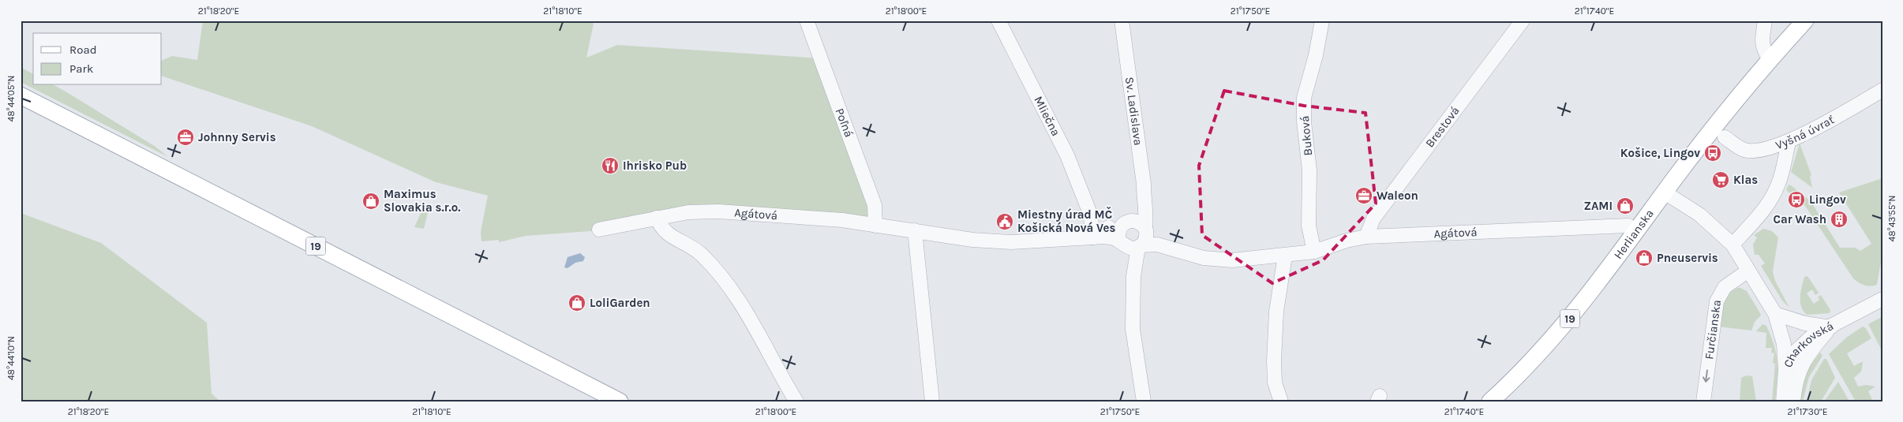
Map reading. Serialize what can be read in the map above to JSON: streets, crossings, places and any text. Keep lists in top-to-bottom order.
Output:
{
  "streets": {
    "main road": ["Herlianska", "19"],
    "street": [
      "Sv. Ladislava",
      "Mliečna",
      "Poľná",
      "Brestová",
      "Vyšná úvrať",
      "Buková",
      "Agátová",
      "Furčianska",
      "Charkovská"
    ]
  },
  "crossings": [
    ["Sv. Ladislava", "Agátová"],
    ["Mliečna", "Agátová"],
    ["Poľná", "Agátová"],
    ["Brestová", "Agátová"],
    ["Buková", "Agátová"]
  ],
  "one_way": ["Furčianska"],
  "places": {
    "office": ["Johnny Servis", "Waleon"],
    "bus stop": ["Košice, Lingov", "Lingov"],
    "restaurant": ["Ihrisko Pub"],
    "supermarket": ["Klas"],
    "shop": [
      "Maximus Slovakia s.r.o.",
      "ZAMI",
      "Pneuservis",
      "LoliGarden"
    ],
    "building": ["Car Wash"],
    "public building": ["Miestny úrad MČ Košická Nová Ves"]
  },
  "legend": ["Road", "Park"],
  "coordinates": [
    "21°18'20\"E",
    "21°18'10\"E",
    "21°18'00\"E",
    "21°17'50\"E",
    "21°17'40\"E",
    "48°44'05\"N",
    "48°43'55\"N",
    "48°44'10\"N",
    "21°17'30\"E"
  ]
}
